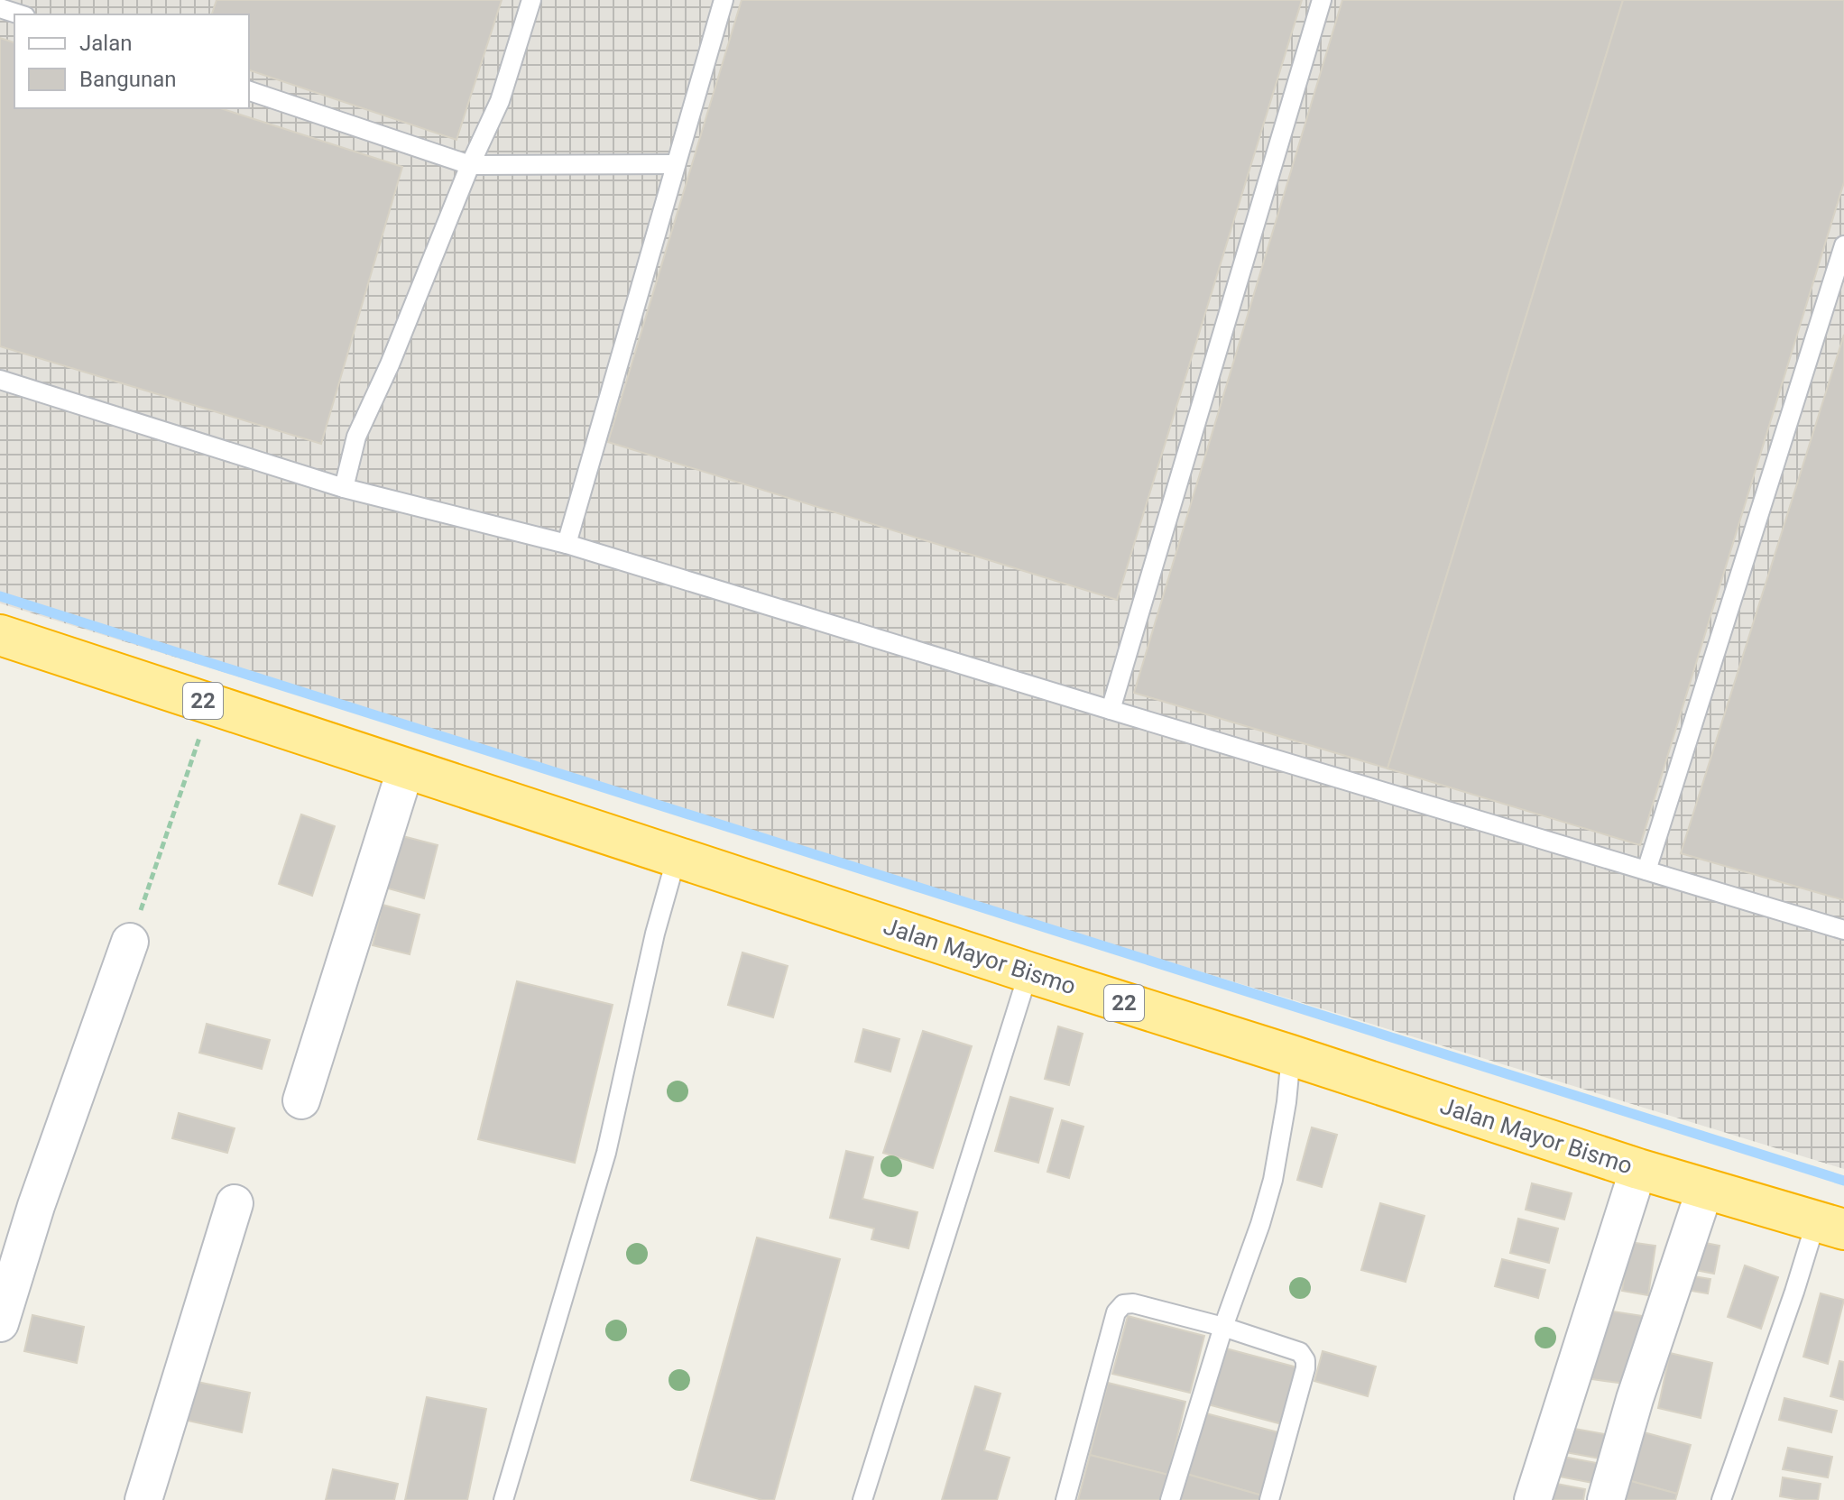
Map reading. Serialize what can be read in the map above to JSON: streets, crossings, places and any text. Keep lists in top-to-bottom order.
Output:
{
  "streets": {
    "highway": ["22", "Jalan Mayor Bismo"]
  },
  "crossings": [
    ["22", "Jalan Mayor Bismo"]
  ],
  "legend": ["Jalan", "Bangunan"]
}
